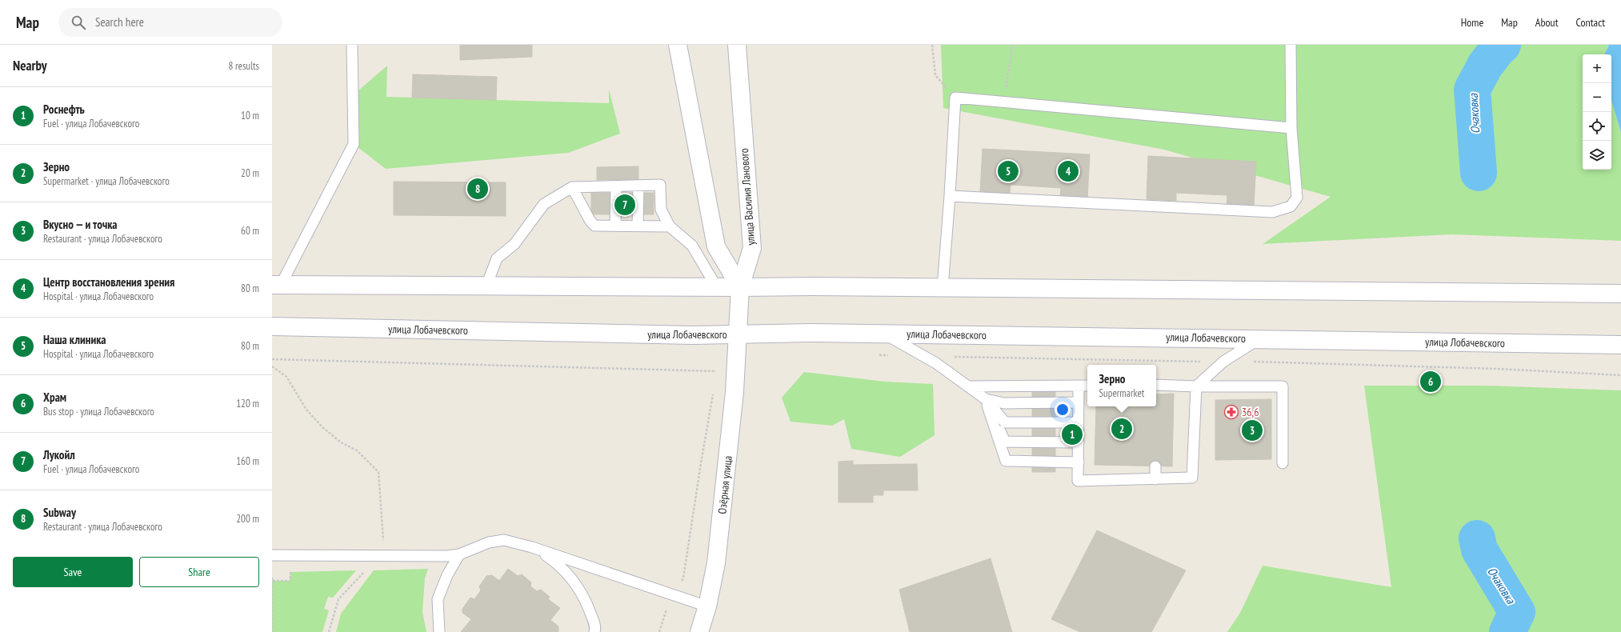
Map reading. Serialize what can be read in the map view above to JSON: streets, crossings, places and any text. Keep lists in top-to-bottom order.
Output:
{
  "streets": {
    "main road": ["улица Василия Ланового", "улица Лобачевского", "Озёрная улица"]
  },
  "crossings": [
    ["улица Василия Ланового", "улица Лобачевского"],
    ["улица Василия Ланового", "Озёрная улица"],
    ["улица Лобачевского", "Озёрная улица"]
  ],
  "water": ["Очаковка"],
  "places": {
    "pharmacy": ["36,6"]
  },
  "page": {
    "header": "Map",
    "search": "Search here",
    "nav": [
      "Home",
      "Map",
      "About",
      "Contact"
    ],
    "heading": ["Nearby", "8 results"],
    "map_buttons": ["+", "−"],
    "list": [
      {
        "mark": "1",
        "name": "Роснефть",
        "note": "Fuel · улица Лобачевского",
        "value": "10 m"
      },
      {
        "mark": "2",
        "name": "Зерно",
        "note": "Supermarket · улица Лобачевского",
        "value": "20 m"
      },
      {
        "mark": "3",
        "name": "Вкусно — и точка",
        "note": "Restaurant · улица Лобачевского",
        "value": "60 m"
      },
      {
        "mark": "4",
        "name": "Центр восстановления зрения",
        "note": "Hospital · улица Лобачевского",
        "value": "80 m"
      },
      {
        "mark": "5",
        "name": "Наша клиника",
        "note": "Hospital · улица Лобачевского",
        "value": "80 m"
      },
      {
        "mark": "6",
        "name": "Храм",
        "note": "Bus stop · улица Лобачевского",
        "value": "120 m"
      },
      {
        "mark": "7",
        "name": "Лукойл",
        "note": "Fuel · улица Лобачевского",
        "value": "160 m"
      },
      {
        "mark": "8",
        "name": "Subway",
        "note": "Restaurant · улица Лобачевского",
        "value": "200 m"
      }
    ],
    "pins": [
      "4",
      "5",
      "8",
      "7",
      "6",
      "2",
      "3",
      "1"
    ],
    "popup": ["Зерно", "Supermarket"],
    "buttons": ["Save", "Share"]
  }
}
